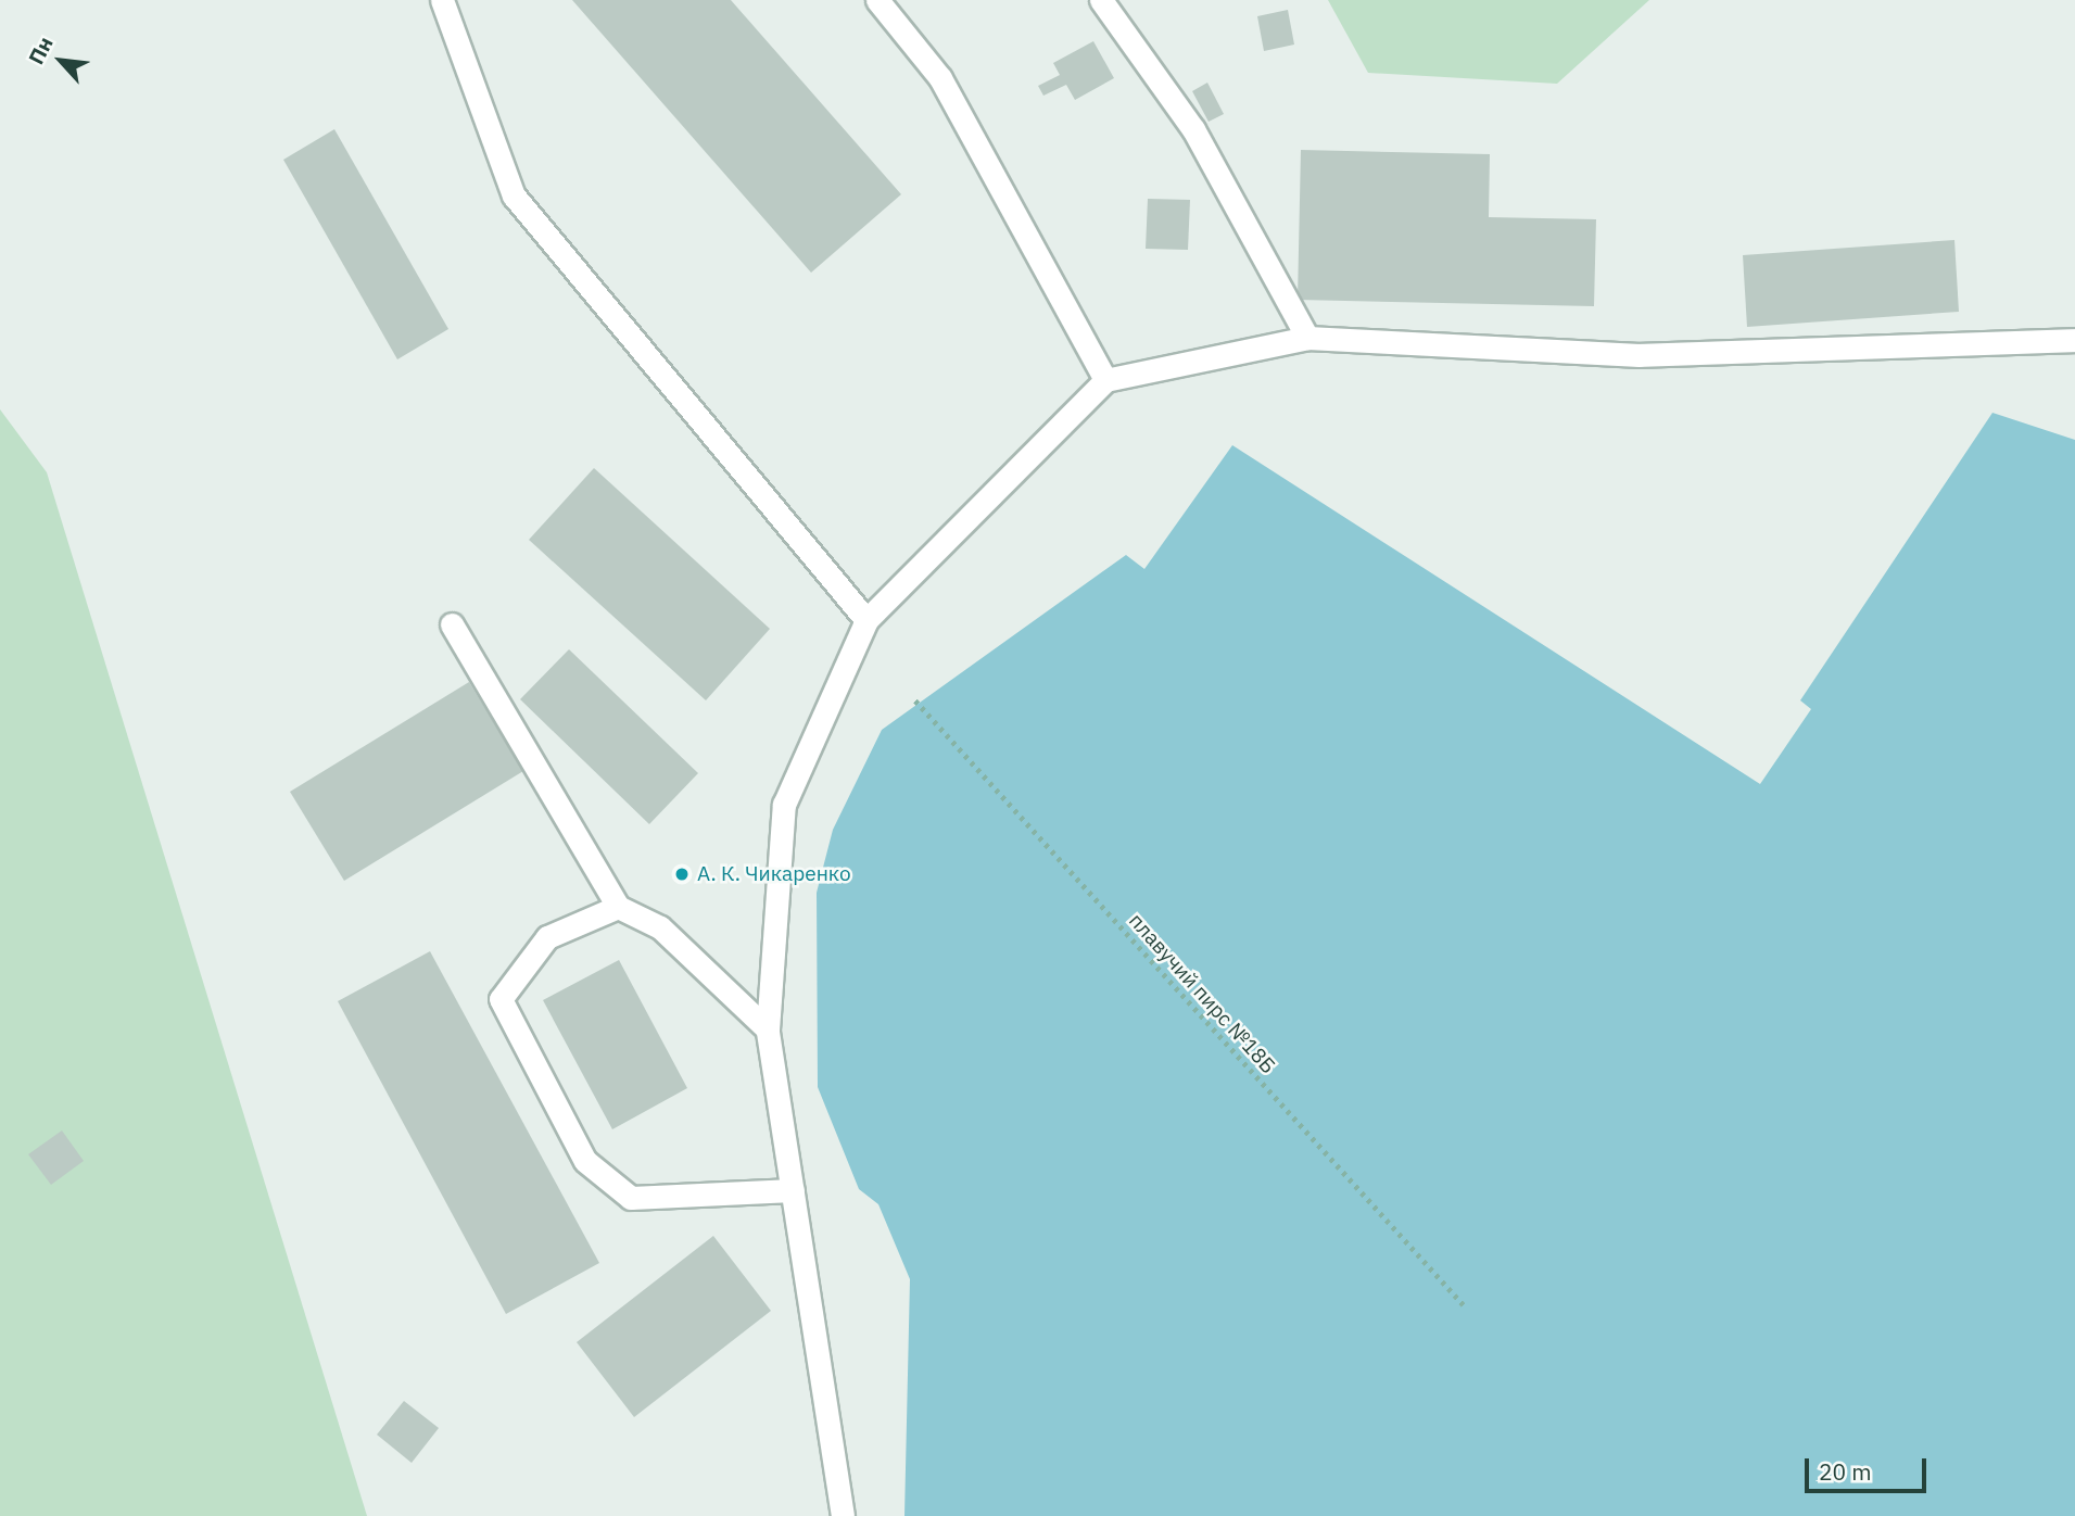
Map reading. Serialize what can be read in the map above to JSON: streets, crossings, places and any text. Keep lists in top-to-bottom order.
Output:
{
  "streets": {
    "path": ["плавучий пирс №18Б"]
  },
  "places": ["А. К. Чикаренко"],
  "scale_bar": "20 m",
  "north": "top left"
}
